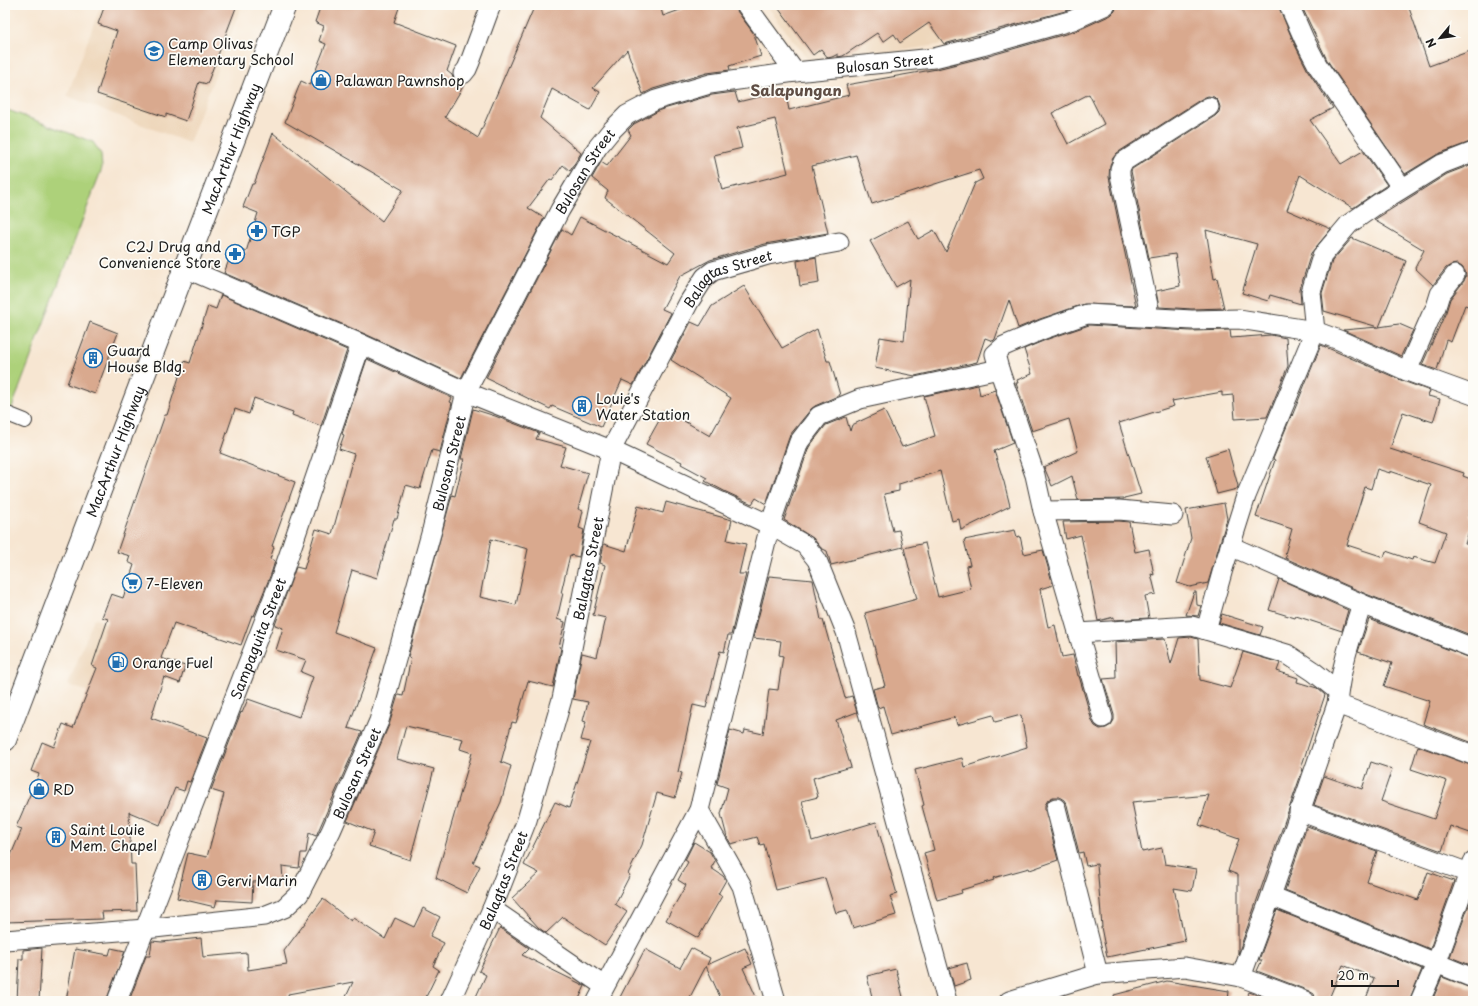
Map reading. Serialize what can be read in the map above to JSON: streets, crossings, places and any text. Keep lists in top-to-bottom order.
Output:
{
  "streets": {
    "highway": ["MacArthur Highway"],
    "street": ["Bulosan Street", "Balagtas Street", "Sampaguita Street"]
  },
  "crossings": [
    ["Bulosan Street", "Sampaguita Street"]
  ],
  "districts": ["Salapungan"],
  "places": {
    "school or university": ["Camp Olivas Elementary School"],
    "shop": ["Palawan Pawnshop", "RD"],
    "pharmacy": ["TGP", "C2J Drug and Convenience Store"],
    "building": [
      "Guard House Bldg.",
      "Louie's Water Station",
      "Saint Louie Mem. Chapel",
      "Gervi Marin"
    ],
    "supermarket": ["7-Eleven"],
    "fuel station": ["Orange Fuel"]
  },
  "scale_bar": "20 m",
  "north": "bottom left"
}
